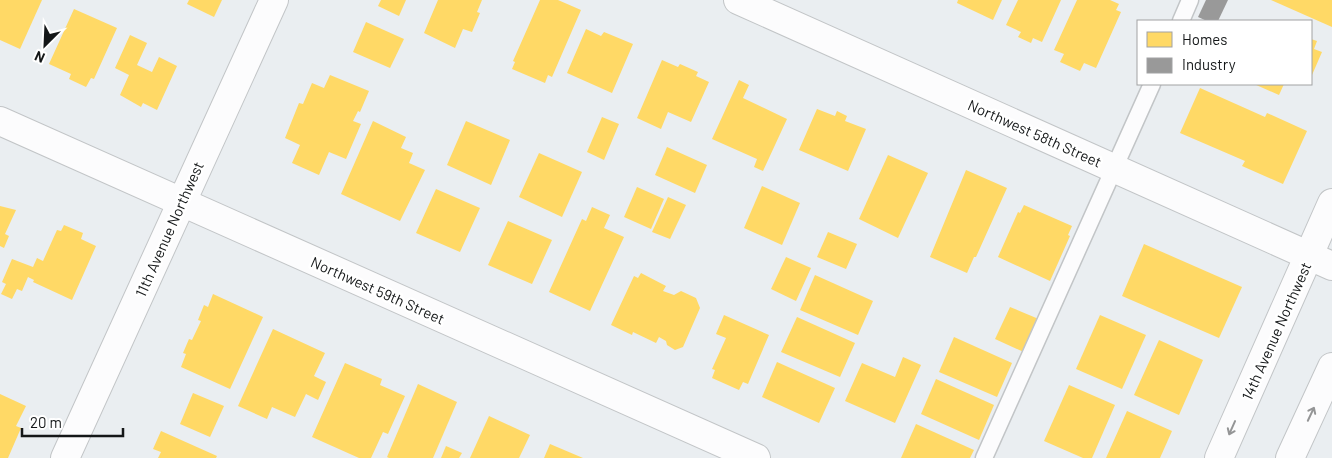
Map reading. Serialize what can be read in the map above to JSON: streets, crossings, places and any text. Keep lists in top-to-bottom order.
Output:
{
  "streets": {
    "street": [
      "Northwest 58th Street",
      "11th Avenue Northwest",
      "Northwest 59th Street",
      "14th Avenue Northwest"
    ]
  },
  "crossings": [
    ["Northwest 58th Street", "14th Avenue Northwest"],
    ["11th Avenue Northwest", "Northwest 59th Street"]
  ],
  "legend": ["Homes", "Industry"],
  "scale_bar": "20 m",
  "north": "bottom left"
}
